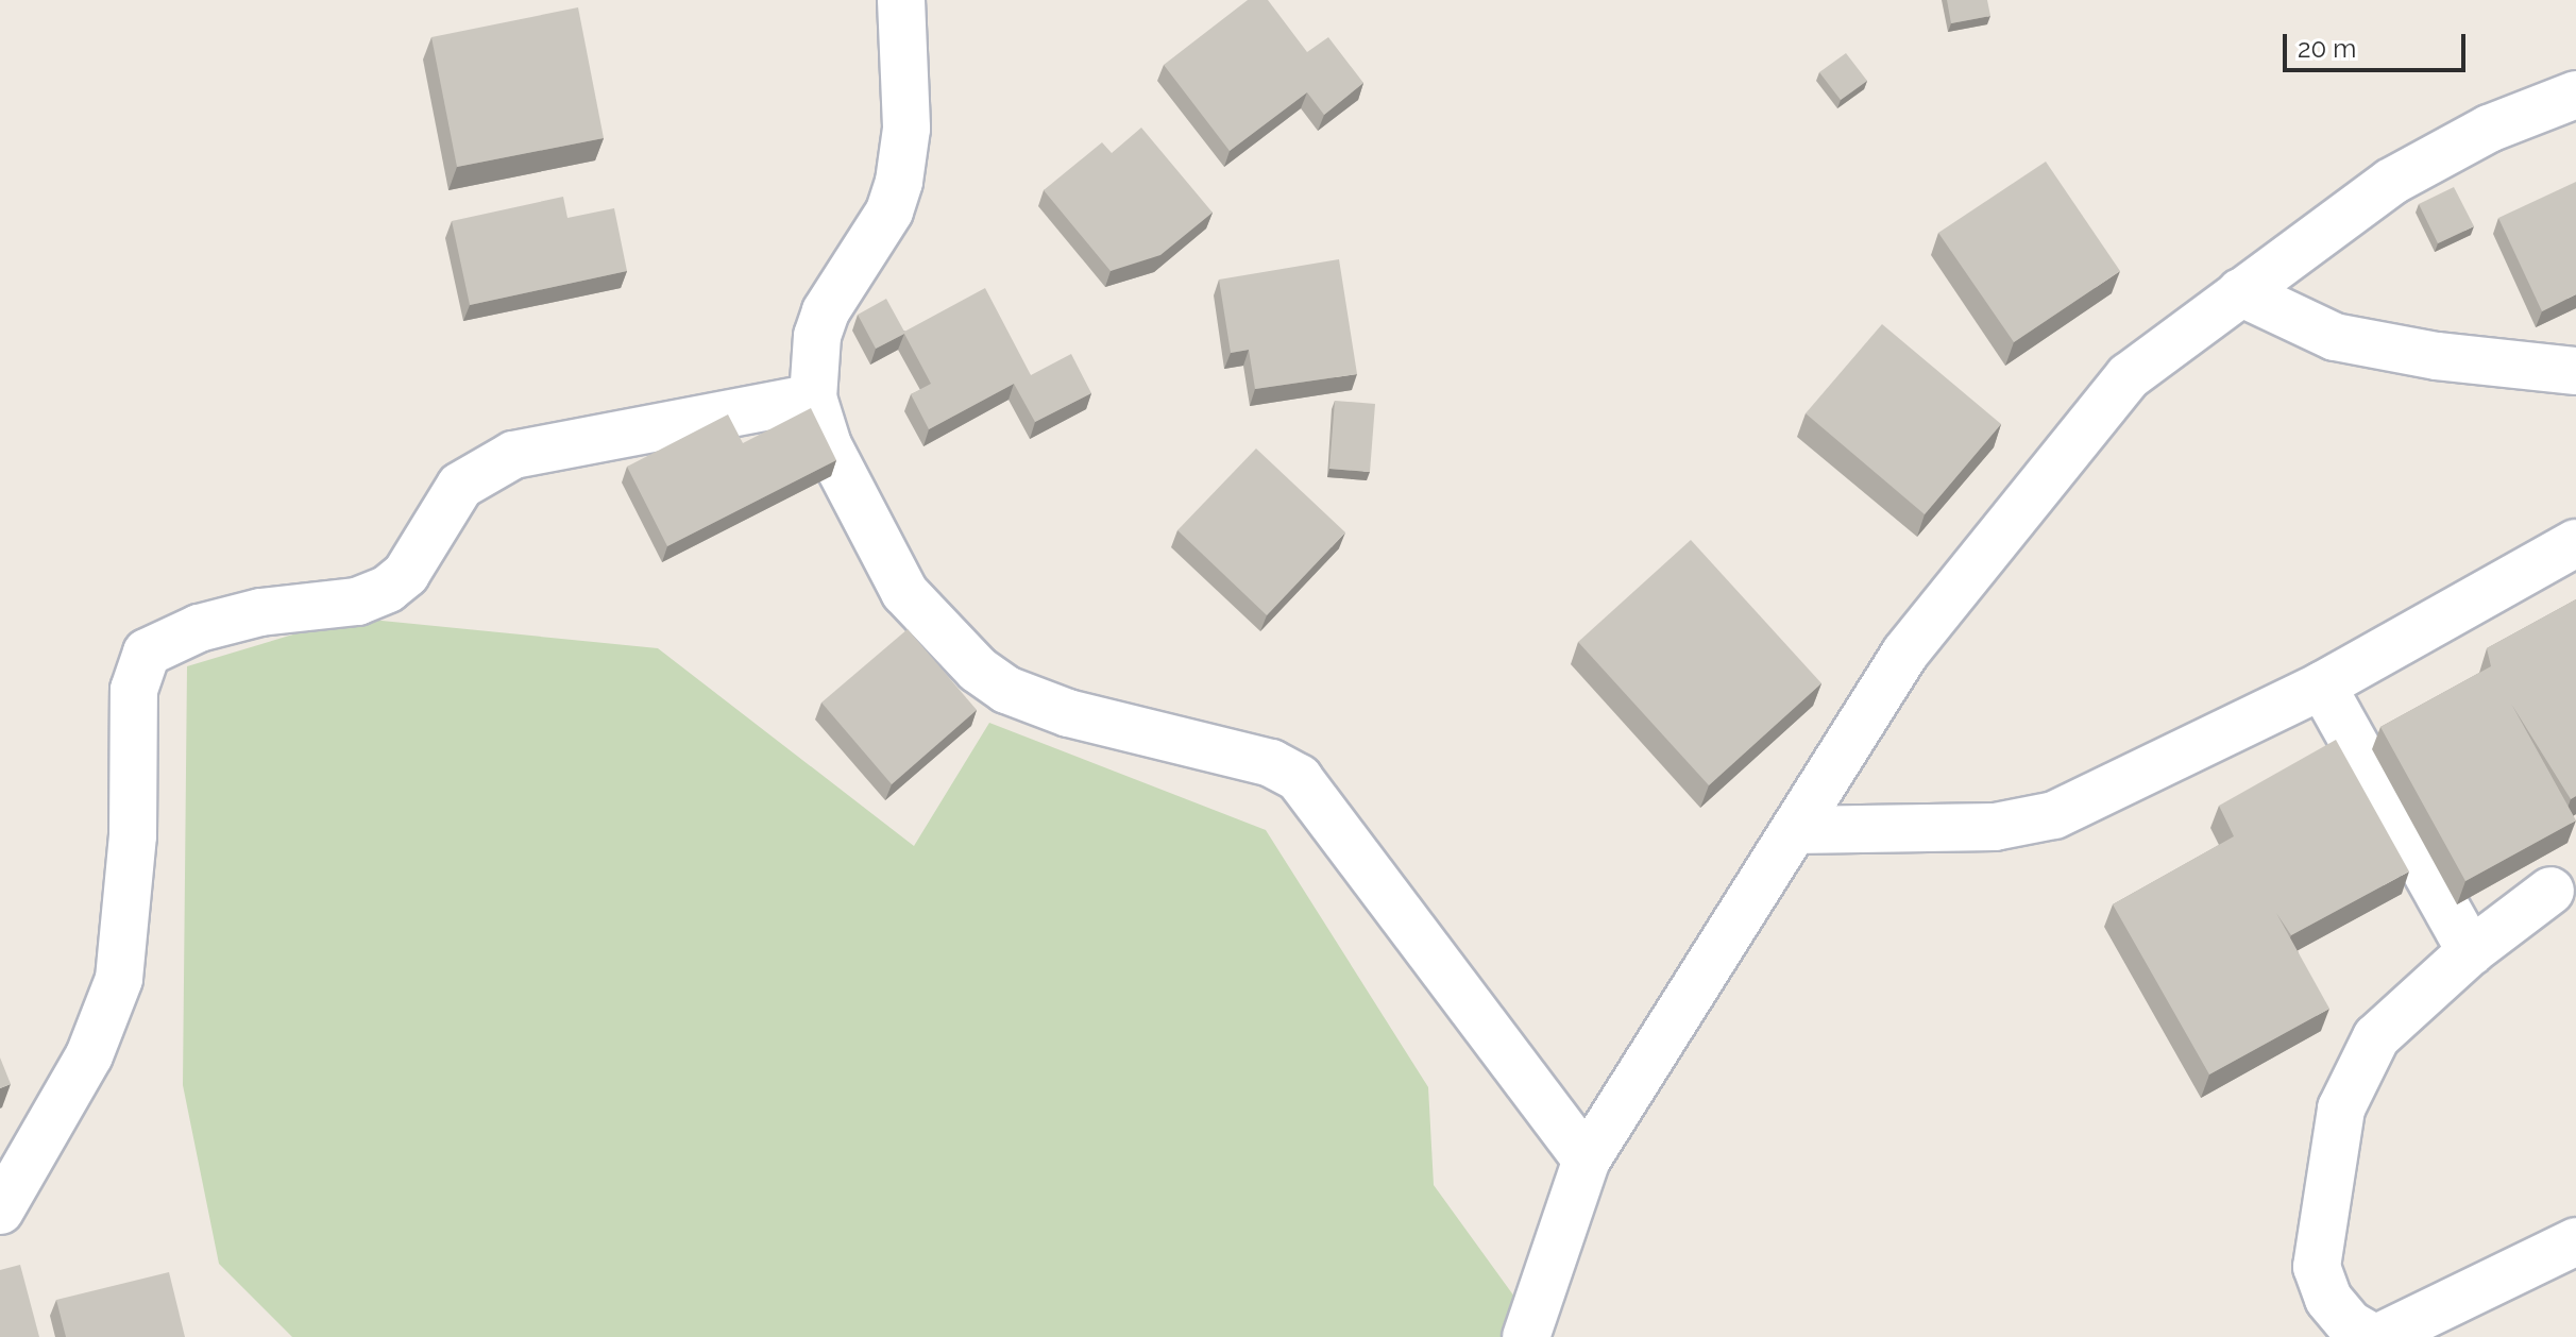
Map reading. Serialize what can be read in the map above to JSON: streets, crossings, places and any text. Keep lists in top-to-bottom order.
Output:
{
  "scale_bar": "20 m"
}
